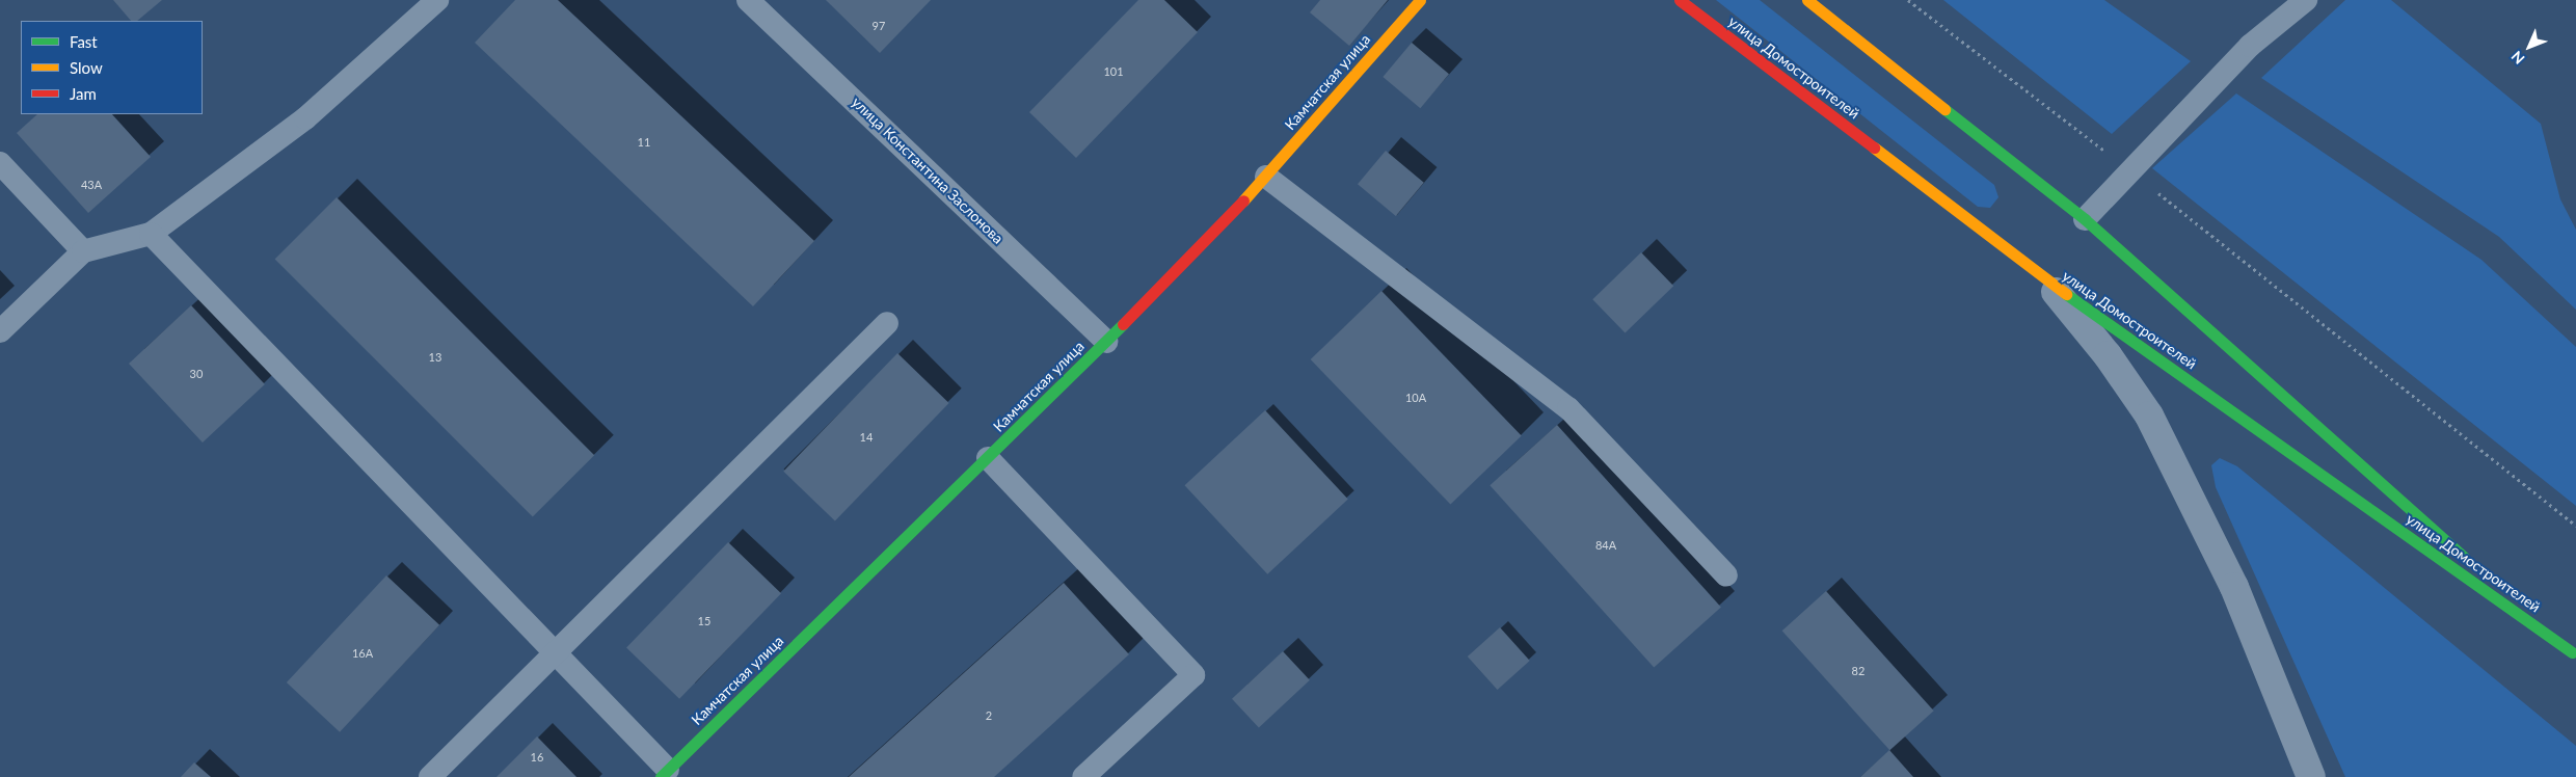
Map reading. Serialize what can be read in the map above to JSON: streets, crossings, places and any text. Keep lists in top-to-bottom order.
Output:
{
  "streets": {
    "main road": ["улица Домостроителей", "Камчатская улица"],
    "lane": ["улица Константина Заслонова"]
  },
  "crossings": [
    ["Камчатская улица", "улица Константина Заслонова"]
  ],
  "house_numbers": [
    "97",
    "101",
    "11",
    "43А",
    "13",
    "30",
    "10А",
    "14",
    "84А",
    "15",
    "16А",
    "82",
    "2",
    "16"
  ],
  "legend": ["Fast", "Slow", "Jam"],
  "north": "bottom left"
}
